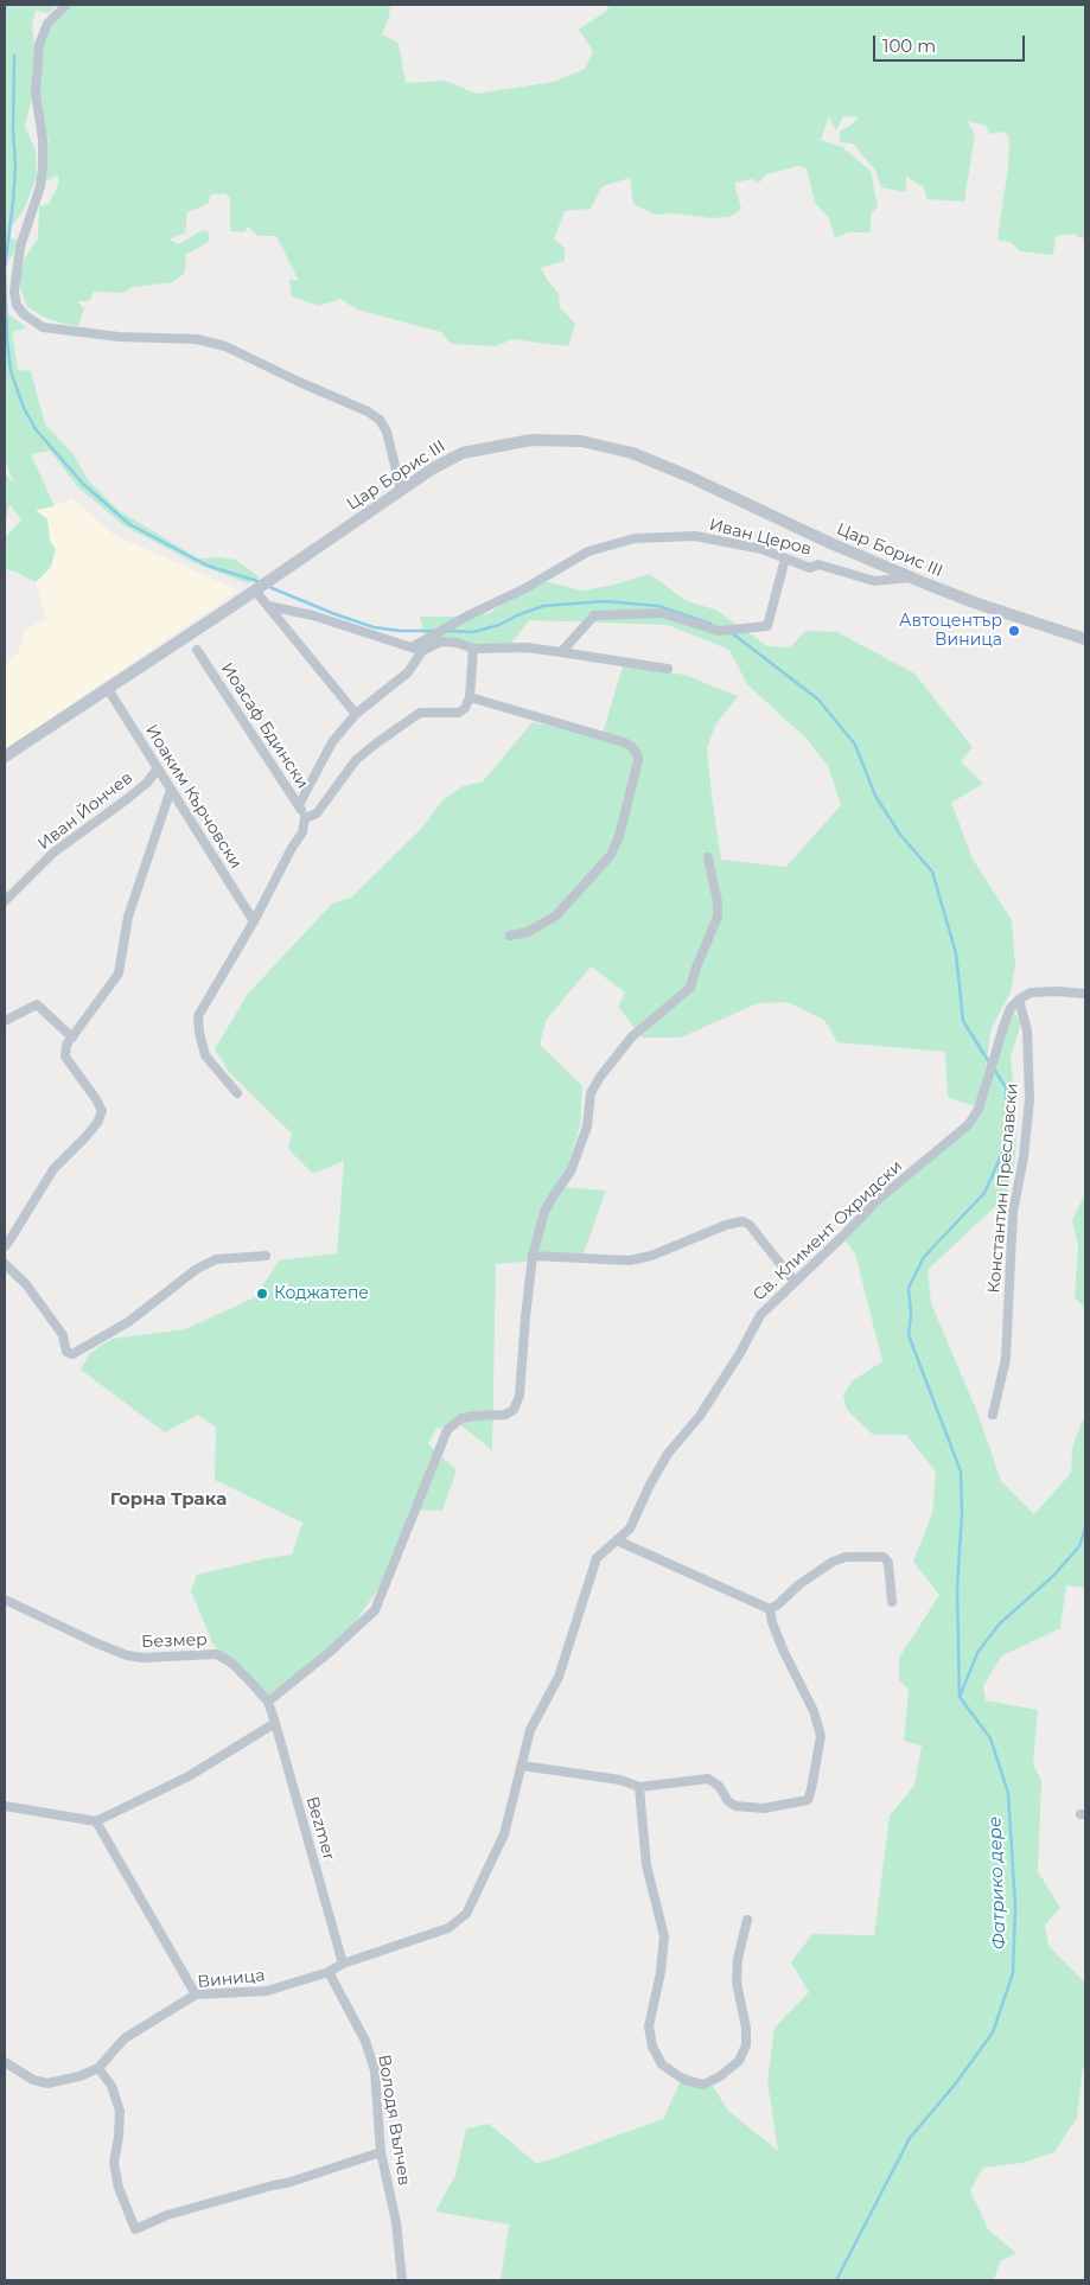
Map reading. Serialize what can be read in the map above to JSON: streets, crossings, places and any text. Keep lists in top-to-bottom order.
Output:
{
  "streets": {
    "street": [
      "Цар Борис III",
      "Иван Церов",
      "Иоасаф Бдински",
      "Иоаким Кърчовски",
      "Иван Йончев",
      "Константин Преславски",
      "Св. Климент Охридски",
      "Безмер",
      "Bezmer",
      "Виница",
      "Володя Вълчев"
    ]
  },
  "crossings": [
    ["Цар Борис III", "Иван Церов"],
    ["Цар Борис III", "Иоаким Кърчовски"],
    ["Иоаким Кърчовски", "Иван Йончев"],
    ["Константин Преславски", "Св. Климент Охридски"],
    ["Св. Климент Охридски", "Виница"],
    ["Безмер", "Bezmer"],
    ["Bezmer", "Виница"],
    ["Виница", "Володя Вълчев"]
  ],
  "districts": ["Горна Трака"],
  "water": ["Фатрико дере"],
  "places": ["Автоцентър Виница", "Коджатепе"],
  "scale_bar": "100 m"
}
